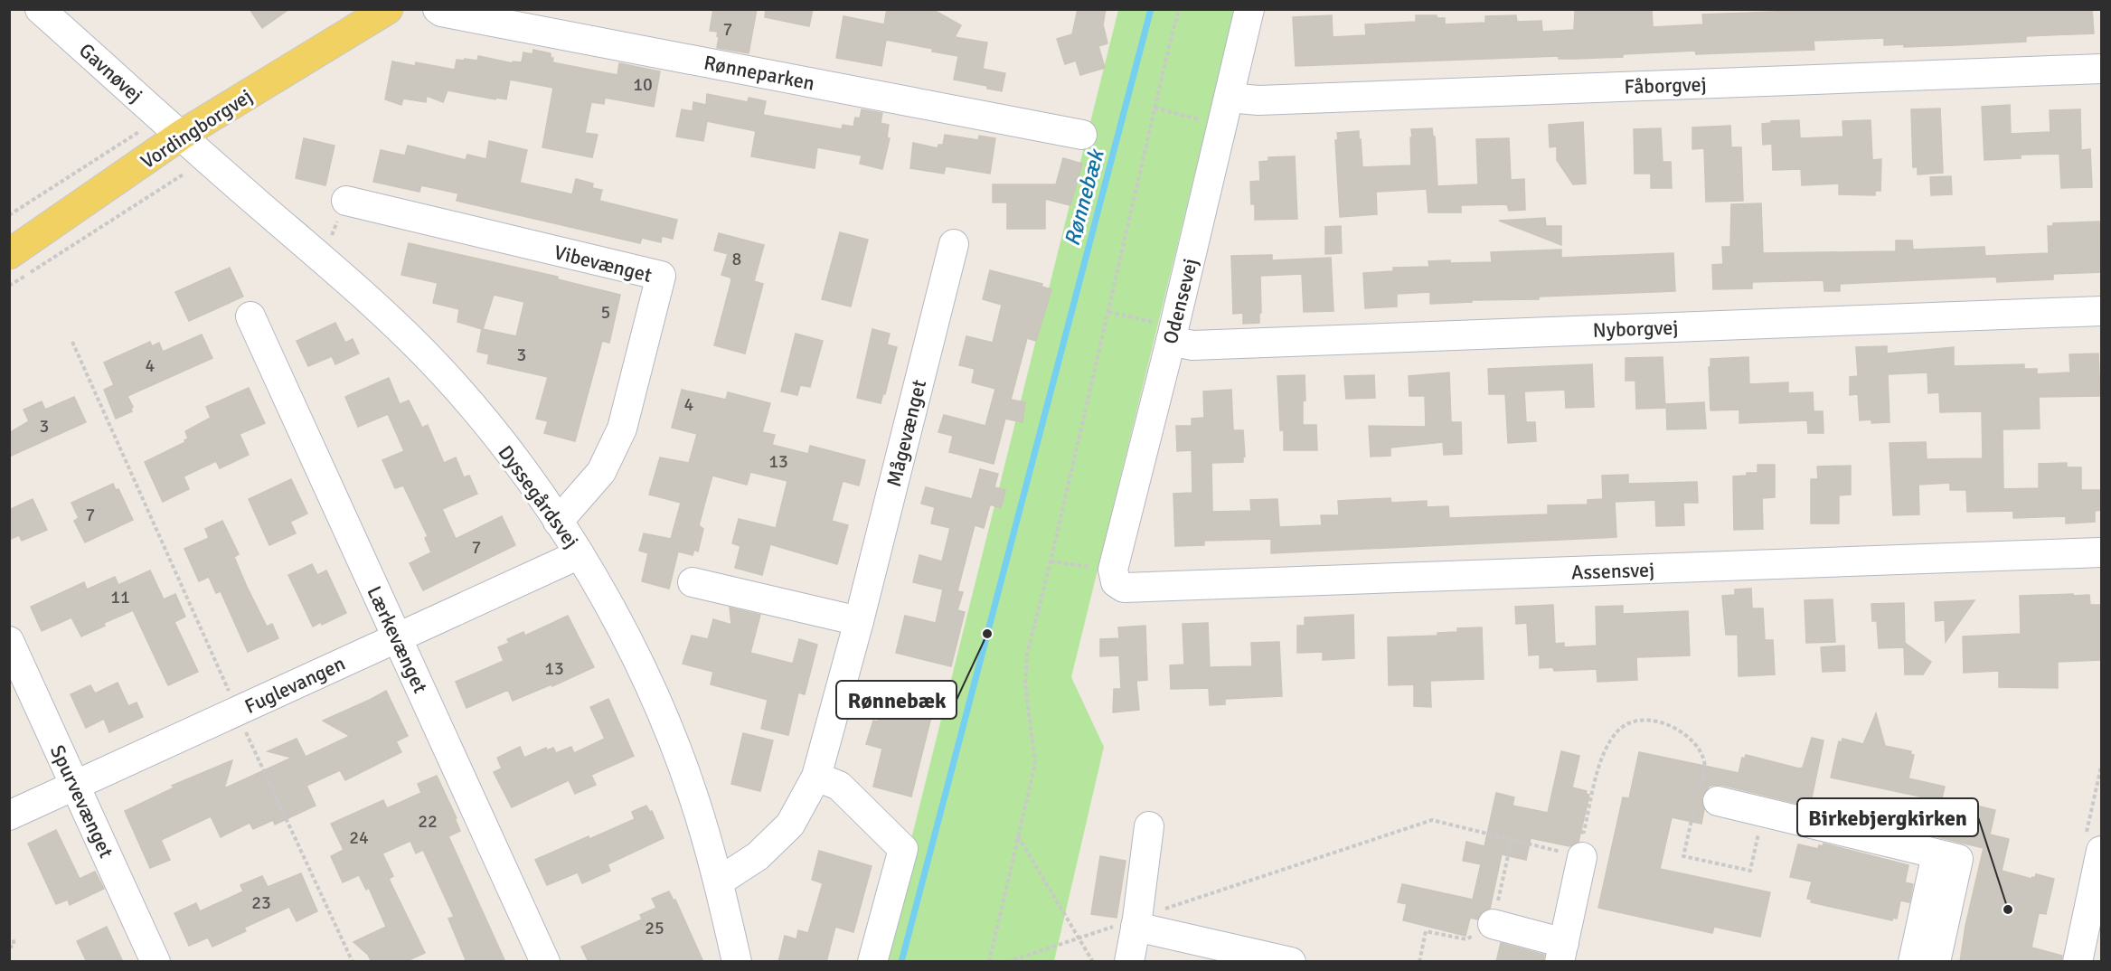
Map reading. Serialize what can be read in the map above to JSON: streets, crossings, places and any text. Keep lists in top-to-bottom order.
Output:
{
  "streets": {
    "main road": ["Vordingborgvej"],
    "street": [
      "Gavnøvej",
      "Rønneparken",
      "Fåborgvej",
      "Vibevænget",
      "Odensevej",
      "Nyborgvej",
      "Mågevænget",
      "Dyssegårdsvej",
      "Assensvej",
      "Lærkevænget",
      "Fuglevangen",
      "Spurvevænget"
    ]
  },
  "crossings": [
    ["Gavnøvej", "Vordingborgvej"],
    ["Gavnøvej", "Dyssegårdsvej"],
    ["Fåborgvej", "Odensevej"],
    ["Vordingborgvej", "Dyssegårdsvej"],
    ["Vibevænget", "Dyssegårdsvej"],
    ["Odensevej", "Nyborgvej"],
    ["Odensevej", "Assensvej"],
    ["Mågevænget", "Dyssegårdsvej"],
    ["Dyssegårdsvej", "Fuglevangen"],
    ["Lærkevænget", "Fuglevangen"],
    ["Fuglevangen", "Spurvevænget"]
  ],
  "water": ["Rønnebæk"],
  "places": ["Rønnebæk", "Birkebjergkirken"],
  "house_numbers": [
    "7",
    "10",
    "8",
    "5",
    "3",
    "4",
    "4",
    "3",
    "13",
    "7",
    "7",
    "11",
    "13",
    "22",
    "24",
    "23",
    "25"
  ]
}
